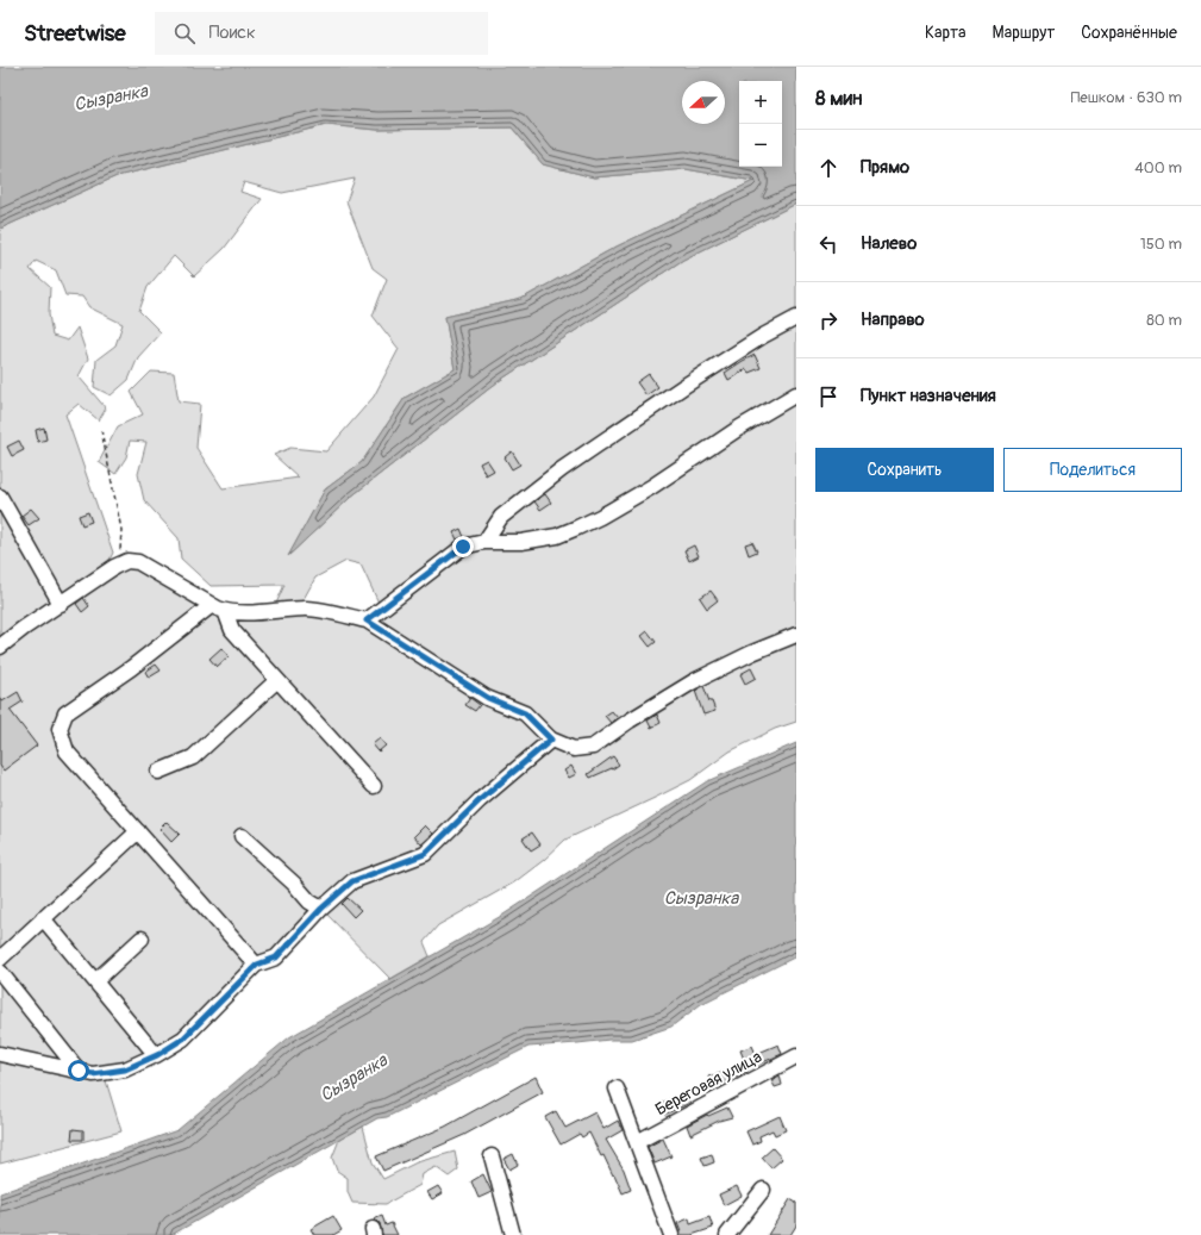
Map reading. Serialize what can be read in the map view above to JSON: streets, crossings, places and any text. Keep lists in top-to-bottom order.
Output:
{
  "streets": {
    "street": ["Береговая улица"]
  },
  "water": ["Сызранка"],
  "north": "left",
  "page": {
    "header": "Streetwise",
    "search": "Поиск",
    "nav": ["Карта", "Маршрут", "Сохранённые"],
    "heading": ["8 мин", "Пешком · 630 m"],
    "map_buttons": ["+", "−"],
    "list": [
      ["Прямо", "400 m"],
      ["Налево", "150 m"],
      ["Направо", "80 m"],
      "Пункт назначения"
    ],
    "buttons": ["Сохранить", "Поделиться"]
  }
}
